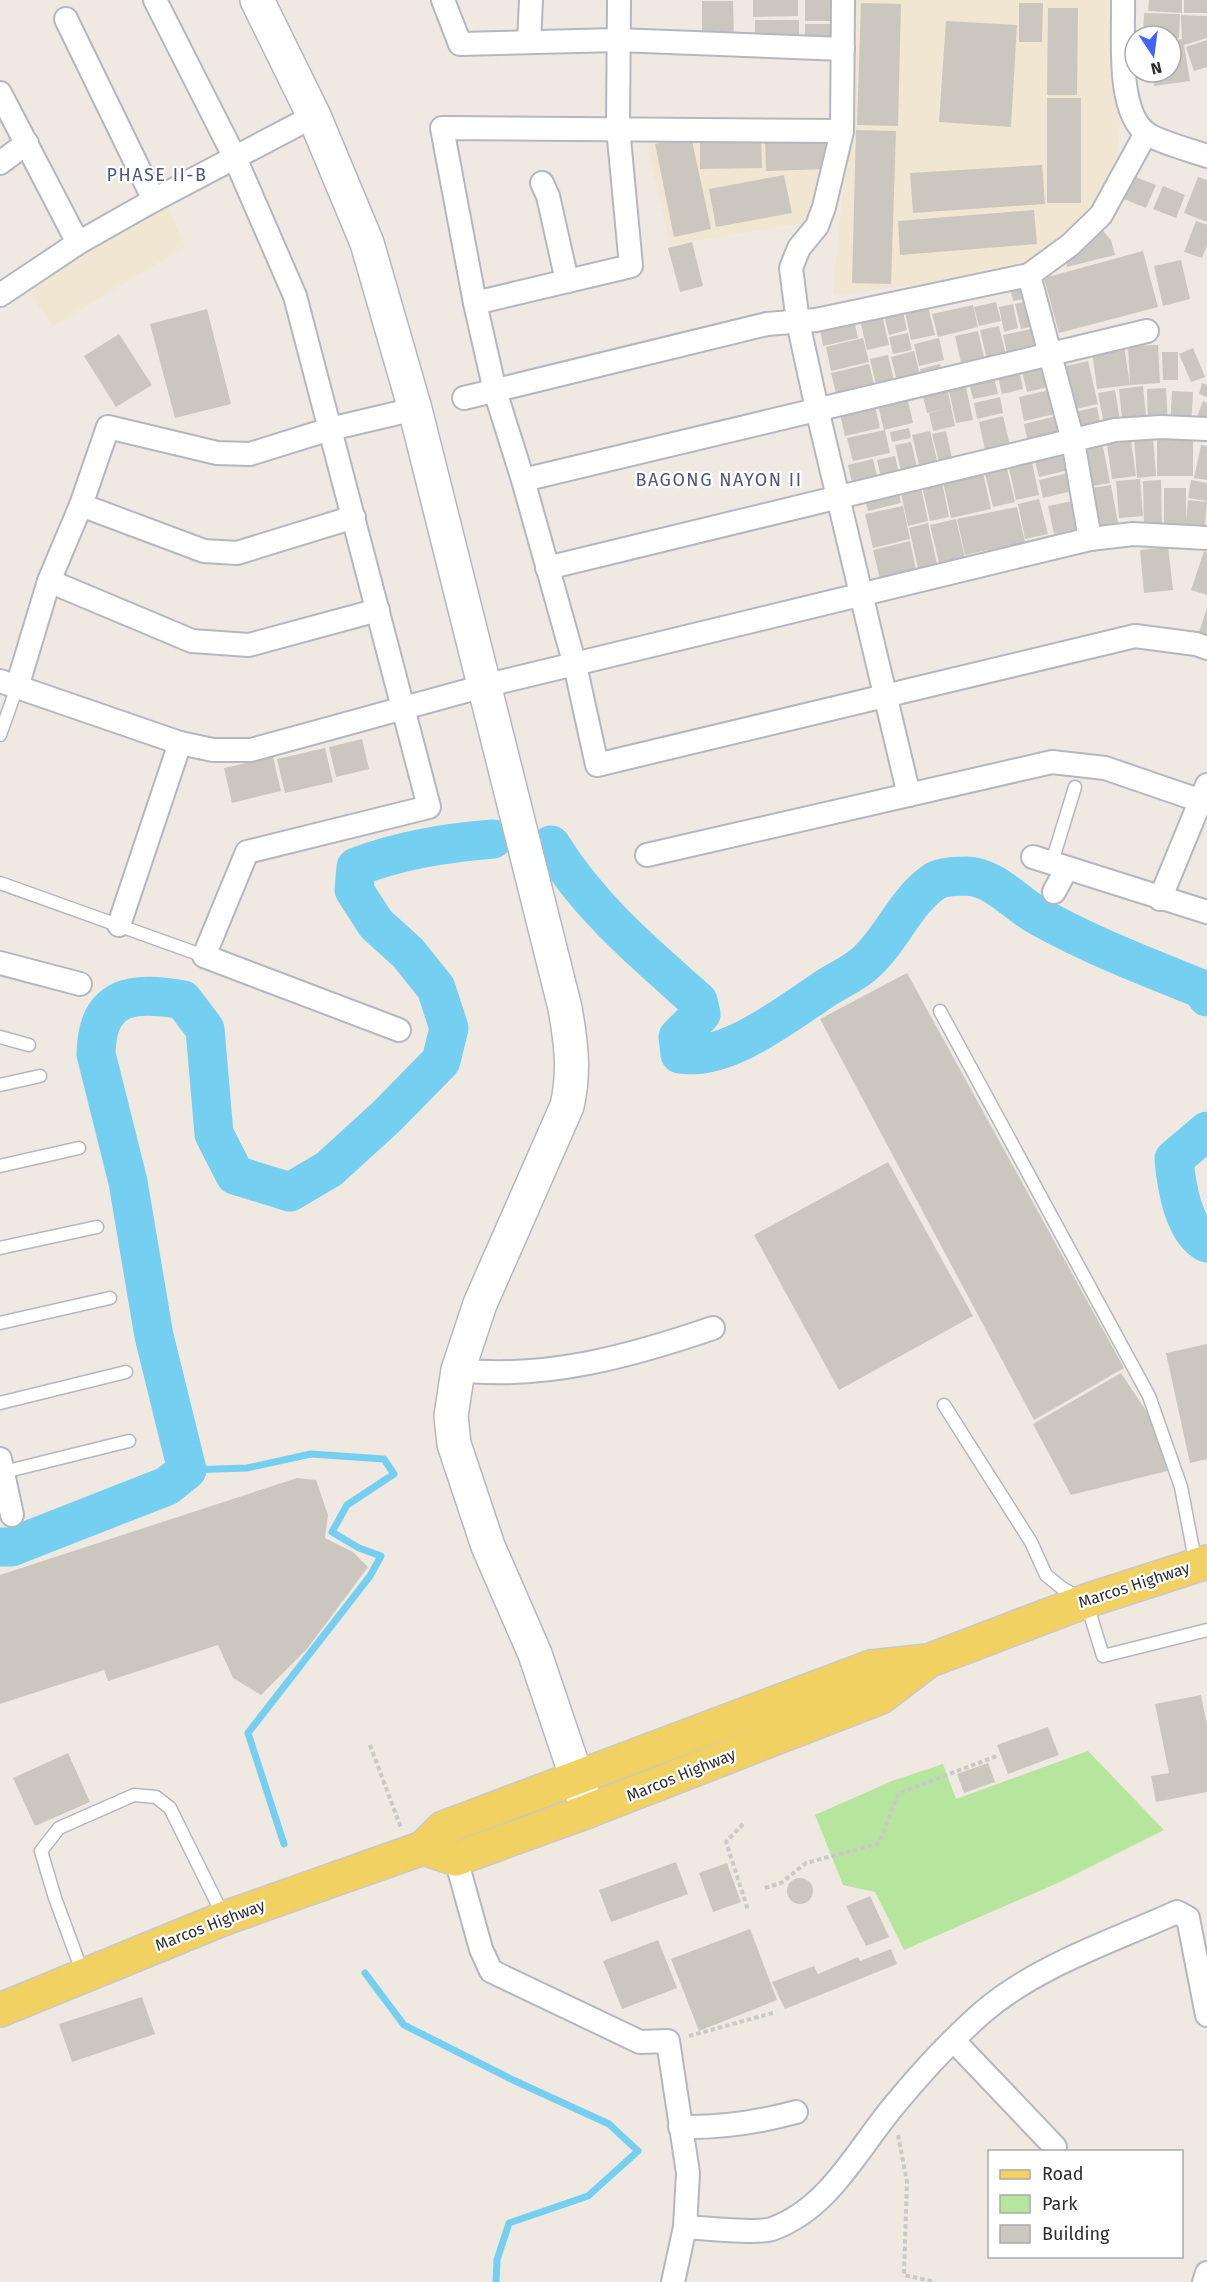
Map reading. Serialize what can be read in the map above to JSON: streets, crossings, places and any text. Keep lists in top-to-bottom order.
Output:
{
  "streets": {
    "main road": ["Marcos Highway"]
  },
  "districts": ["PHASE II-B", "BAGONG NAYON II"],
  "legend": ["Road", "Park", "Building"],
  "north": "bottom"
}
